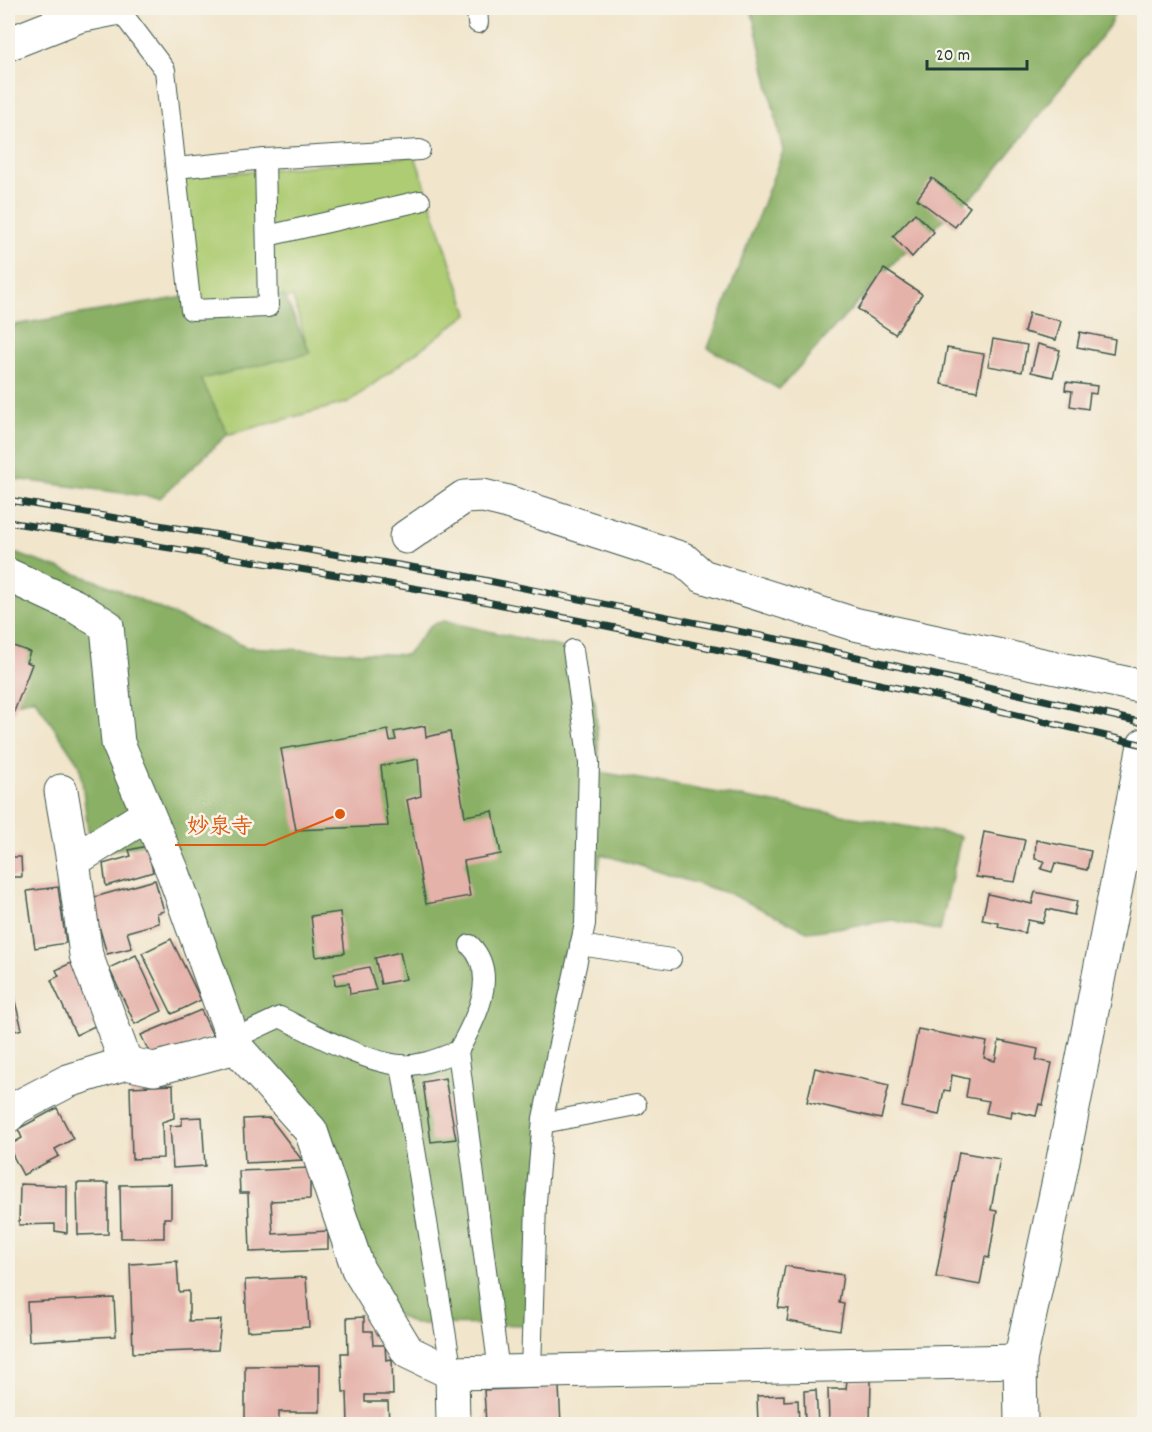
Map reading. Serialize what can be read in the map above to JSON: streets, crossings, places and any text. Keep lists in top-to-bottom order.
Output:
{
  "places": ["妙泉寺"],
  "scale_bar": "20 m"
}
